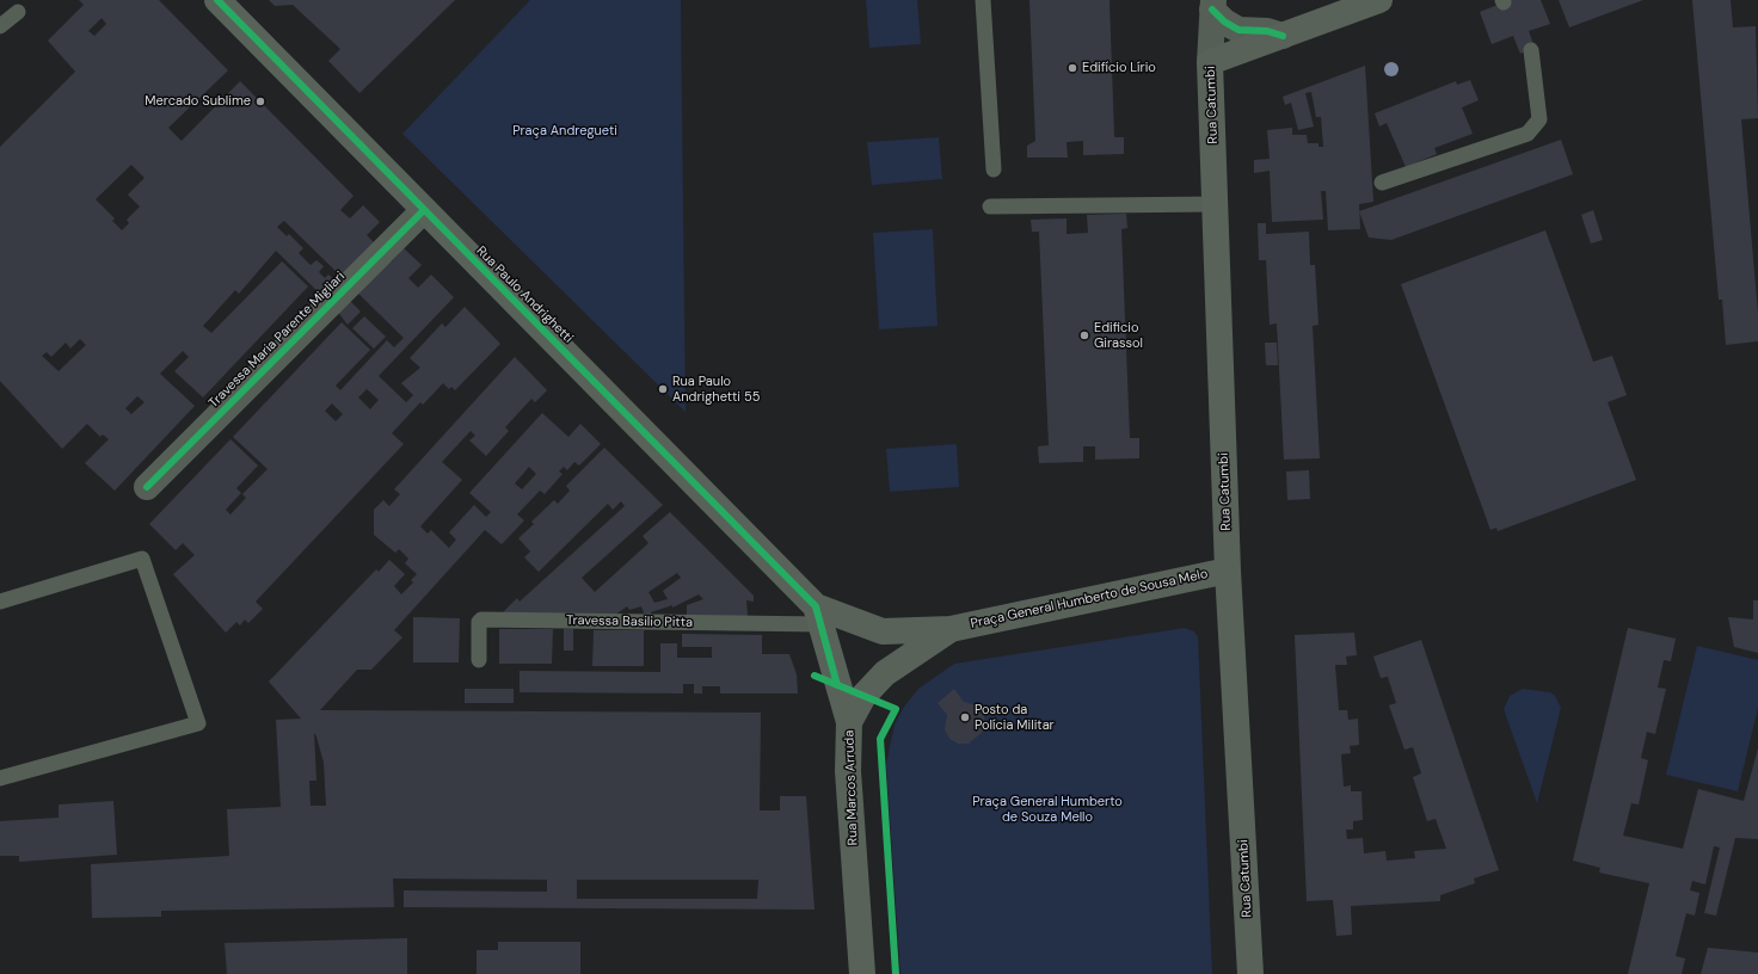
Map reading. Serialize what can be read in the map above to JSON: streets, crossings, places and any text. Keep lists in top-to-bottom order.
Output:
{
  "streets": {
    "main road": [
      "Rua Catumbi",
      "Rua Paulo Andrighetti",
      "Praça General Humberto de Sousa Melo",
      "Rua Marcos Arruda"
    ],
    "street": ["Travessa Maria Parente Migliari"],
    "lane": ["Travessa Basilio Pitta"]
  },
  "crossings": [
    ["Rua Catumbi", "Praça General Humberto de Sousa Melo"],
    ["Rua Paulo Andrighetti", "Travessa Maria Parente Migliari"],
    ["Rua Paulo Andrighetti", "Praça General Humberto de Sousa Melo"],
    ["Rua Paulo Andrighetti", "Travessa Basilio Pitta"],
    ["Rua Paulo Andrighetti", "Rua Marcos Arruda"],
    ["Praça General Humberto de Sousa Melo", "Travessa Basilio Pitta"],
    ["Praça General Humberto de Sousa Melo", "Rua Marcos Arruda"],
    ["Travessa Basilio Pitta", "Rua Marcos Arruda"]
  ],
  "parks": ["Praça Andregueti", "Praça General Humberto de Souza Mello"],
  "places": [
    "Edifício Lírio",
    "Mercado Sublime",
    "Edificio Girassol",
    "Rua Paulo Andrighetti 55",
    "Posto da Polícia Militar"
  ]
}
